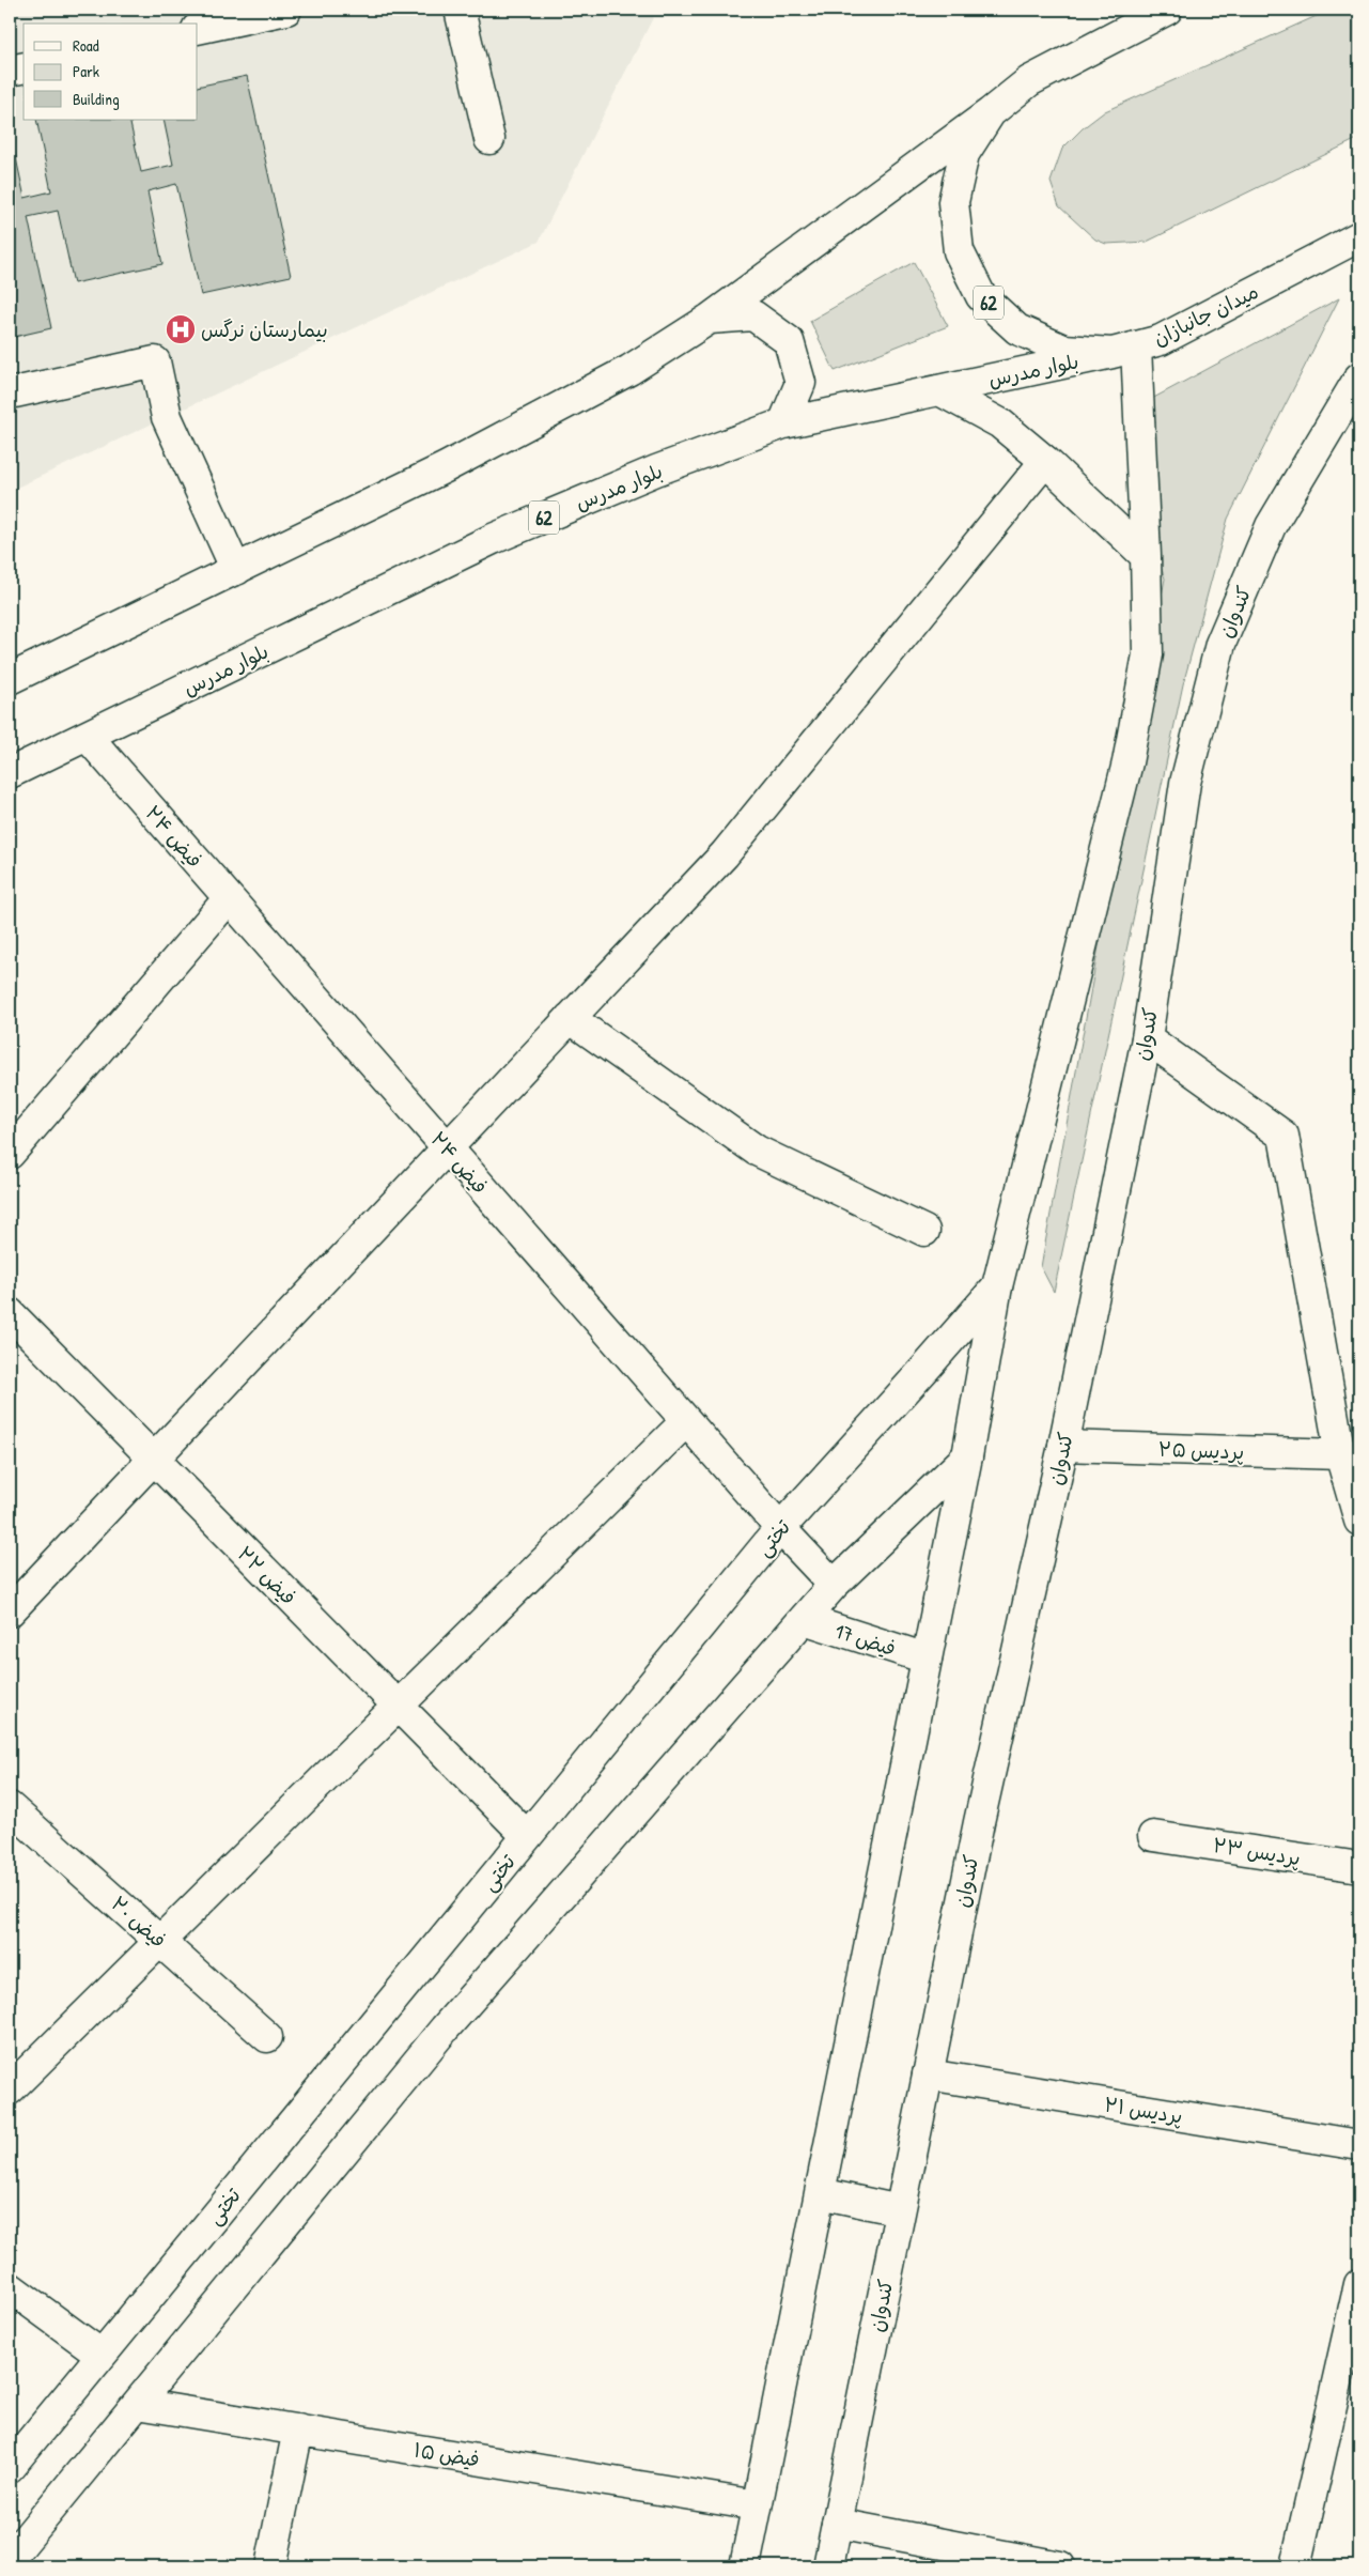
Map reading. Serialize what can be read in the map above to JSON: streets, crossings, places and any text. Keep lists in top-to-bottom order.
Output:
{
  "streets": {
    "main road": [
      "62",
      "میدان جانبازان",
      "بلوار مدرس",
      "کندوان",
      "فیض ۲۴",
      "پردیس ۲۵",
      "تختی",
      "فیض ۲۲",
      "فیض 17",
      "پردیس ۲۳",
      "فیض ۲۰",
      "پردیس ۲۱",
      "فیض ۱۵"
    ]
  },
  "crossings": [
    ["62", "میدان جانبازان"],
    ["میدان جانبازان", "بلوار مدرس"],
    ["بلوار مدرس", "فیض ۲۴"],
    ["کندوان", "پردیس ۲۵"],
    ["کندوان", "پردیس ۲۱"],
    ["فیض ۲۴", "تختی"],
    ["تختی", "فیض ۲۲"]
  ],
  "places": {
    "hospital": ["بیمارستان نرگس"]
  },
  "legend": ["Road", "Park", "Building"]
}
